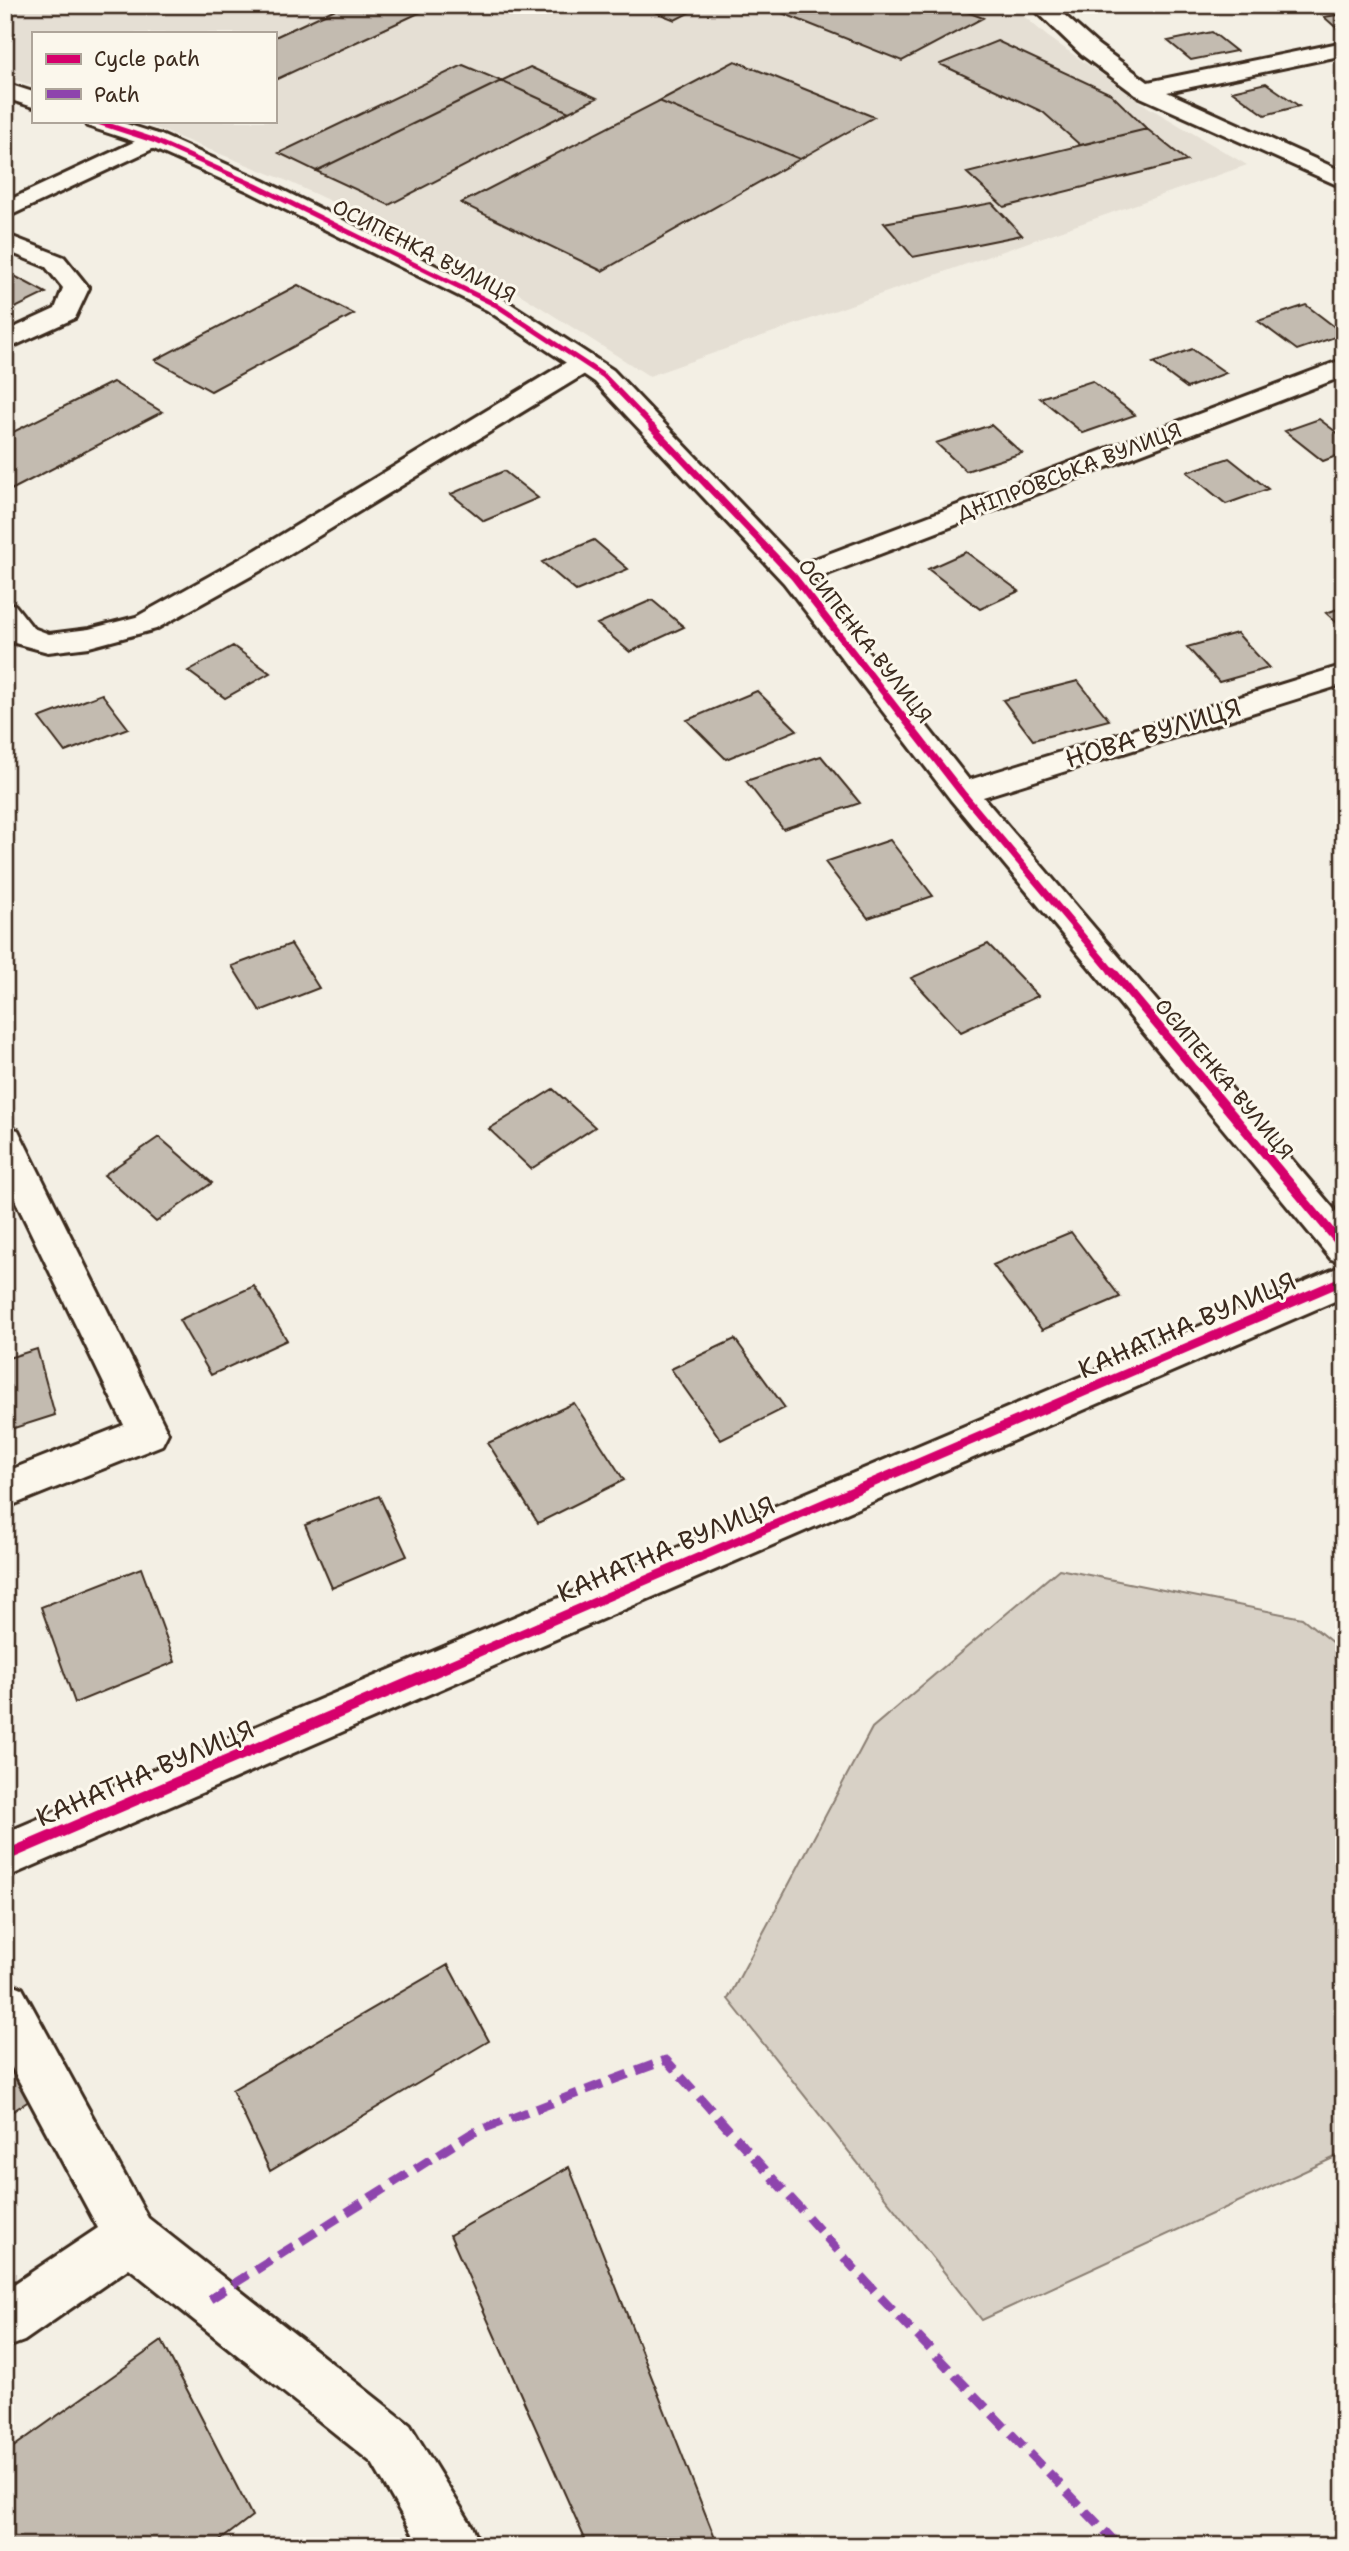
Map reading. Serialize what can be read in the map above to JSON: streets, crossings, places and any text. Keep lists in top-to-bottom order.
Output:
{
  "streets": {
    "street": [
      "ОСИПЕНКА ВУЛИЦЯ",
      "ДНІПРОВСЬКА ВУЛИЦЯ",
      "НОВА ВУЛИЦЯ",
      "КАНАТНА ВУЛИЦЯ"
    ]
  },
  "crossings": [
    ["ОСИПЕНКА ВУЛИЦЯ", "ДНІПРОВСЬКА ВУЛИЦЯ"],
    ["ОСИПЕНКА ВУЛИЦЯ", "НОВА ВУЛИЦЯ"]
  ],
  "legend": ["Cycle path", "Path"]
}
